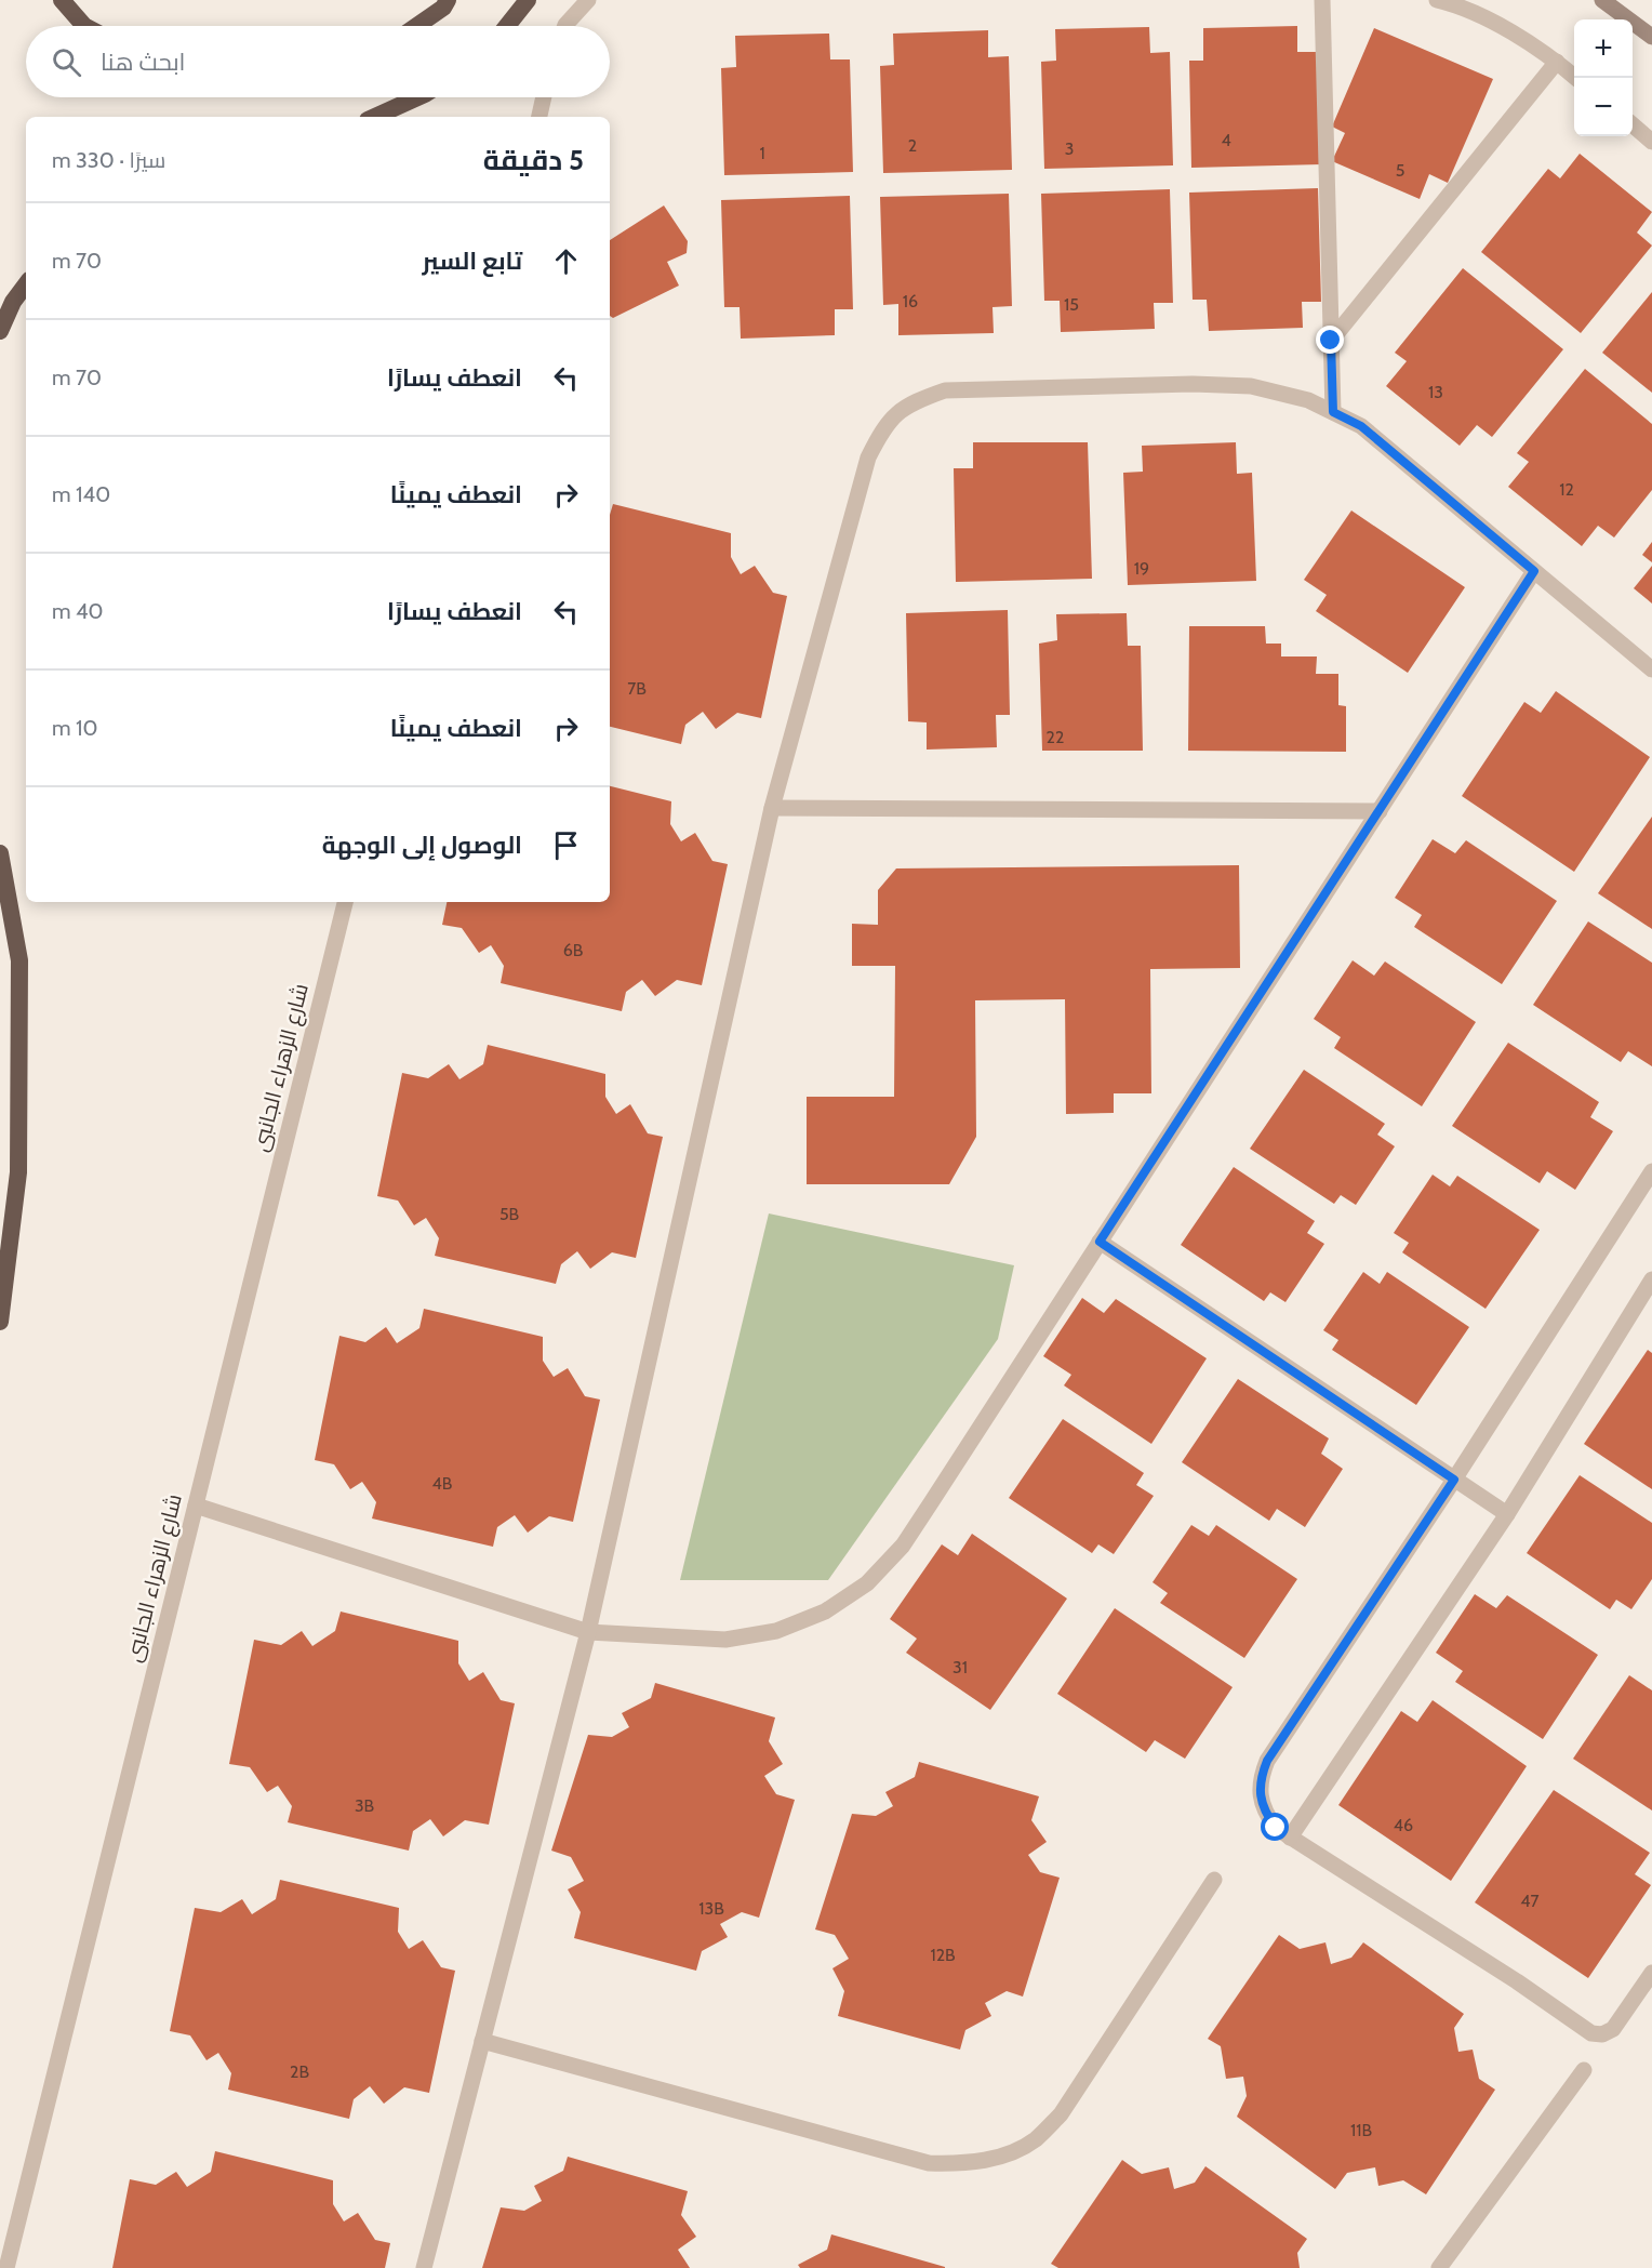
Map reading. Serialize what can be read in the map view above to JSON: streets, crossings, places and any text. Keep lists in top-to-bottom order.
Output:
{
  "streets": {
    "street": ["شارع الزهراء الجانبى"]
  },
  "house_numbers": [
    "4",
    "2",
    "3",
    "1",
    "5",
    "16",
    "15",
    "13",
    "12",
    "19",
    "7B",
    "22",
    "6B",
    "5B",
    "4B",
    "31",
    "3B",
    "46",
    "47",
    "13B",
    "12B",
    "2B",
    "11B"
  ],
  "page": {
    "map_buttons": ["+", "−"],
    "search": "ابحث هنا",
    "heading": ["5 دقيقة", "سيرًا · 330 m"],
    "list": [
      ["تابع السير", "70 m"],
      ["انعطف يسارًا", "70 m"],
      ["انعطف يمينًا", "140 m"],
      ["انعطف يسارًا", "40 m"],
      ["انعطف يمينًا", "10 m"],
      "الوصول إلى الوجهة"
    ]
  }
}
